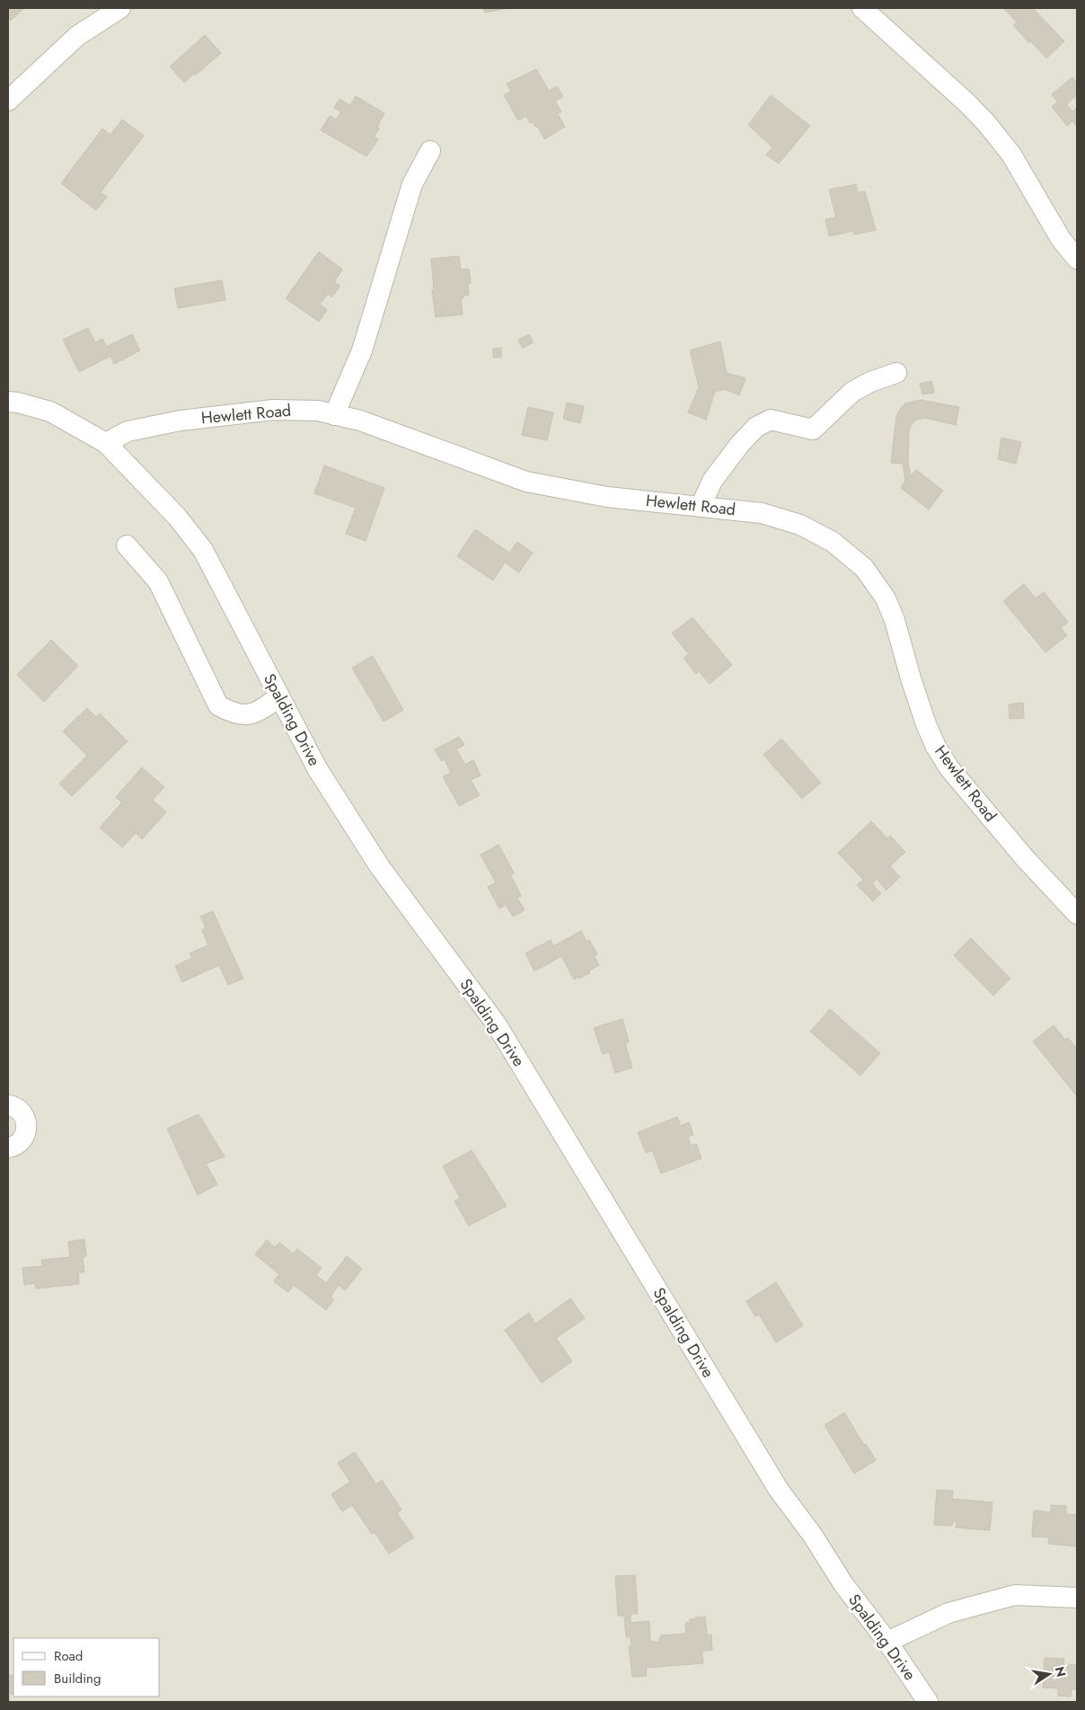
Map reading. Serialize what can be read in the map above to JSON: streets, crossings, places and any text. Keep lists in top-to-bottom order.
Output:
{
  "streets": {
    "street": ["Hewlett Road", "Spalding Drive"]
  },
  "crossings": [
    ["Hewlett Road", "Spalding Drive"]
  ],
  "legend": ["Road", "Building"],
  "north": "right"
}
